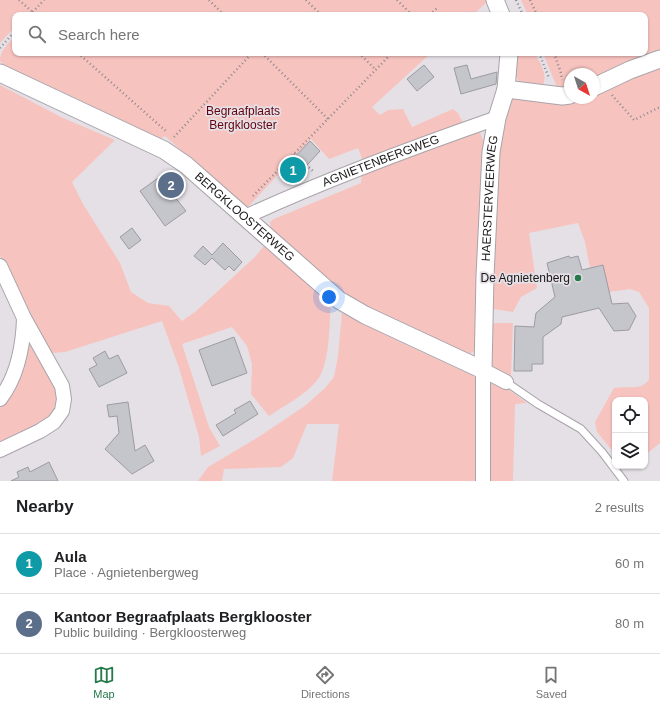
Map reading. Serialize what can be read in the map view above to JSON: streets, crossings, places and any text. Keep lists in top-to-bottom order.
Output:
{
  "streets": {
    "street": ["AGNIETENBERGWEG", "HAERSTERVEERWEG", "BERGKLOOSTERWEG"]
  },
  "crossings": [
    ["AGNIETENBERGWEG", "HAERSTERVEERWEG"],
    ["AGNIETENBERGWEG", "BERGKLOOSTERWEG"],
    ["HAERSTERVEERWEG", "BERGKLOOSTERWEG"]
  ],
  "parks": ["Begraafplaats Bergklooster"],
  "places": ["De Agnietenberg"],
  "north": "bottom right",
  "page": {
    "search": "Search here",
    "pins": ["1", "2"],
    "heading": ["Nearby", "2 results"],
    "list": [
      {
        "mark": "1",
        "name": "Aula",
        "note": "Place · Agnietenbergweg",
        "value": "60 m"
      },
      {
        "mark": "2",
        "name": "Kantoor Begraafplaats Bergklooster",
        "note": "Public building · Bergkloosterweg",
        "value": "80 m"
      }
    ],
    "nav": ["Map", "Directions", "Saved"]
  }
}
